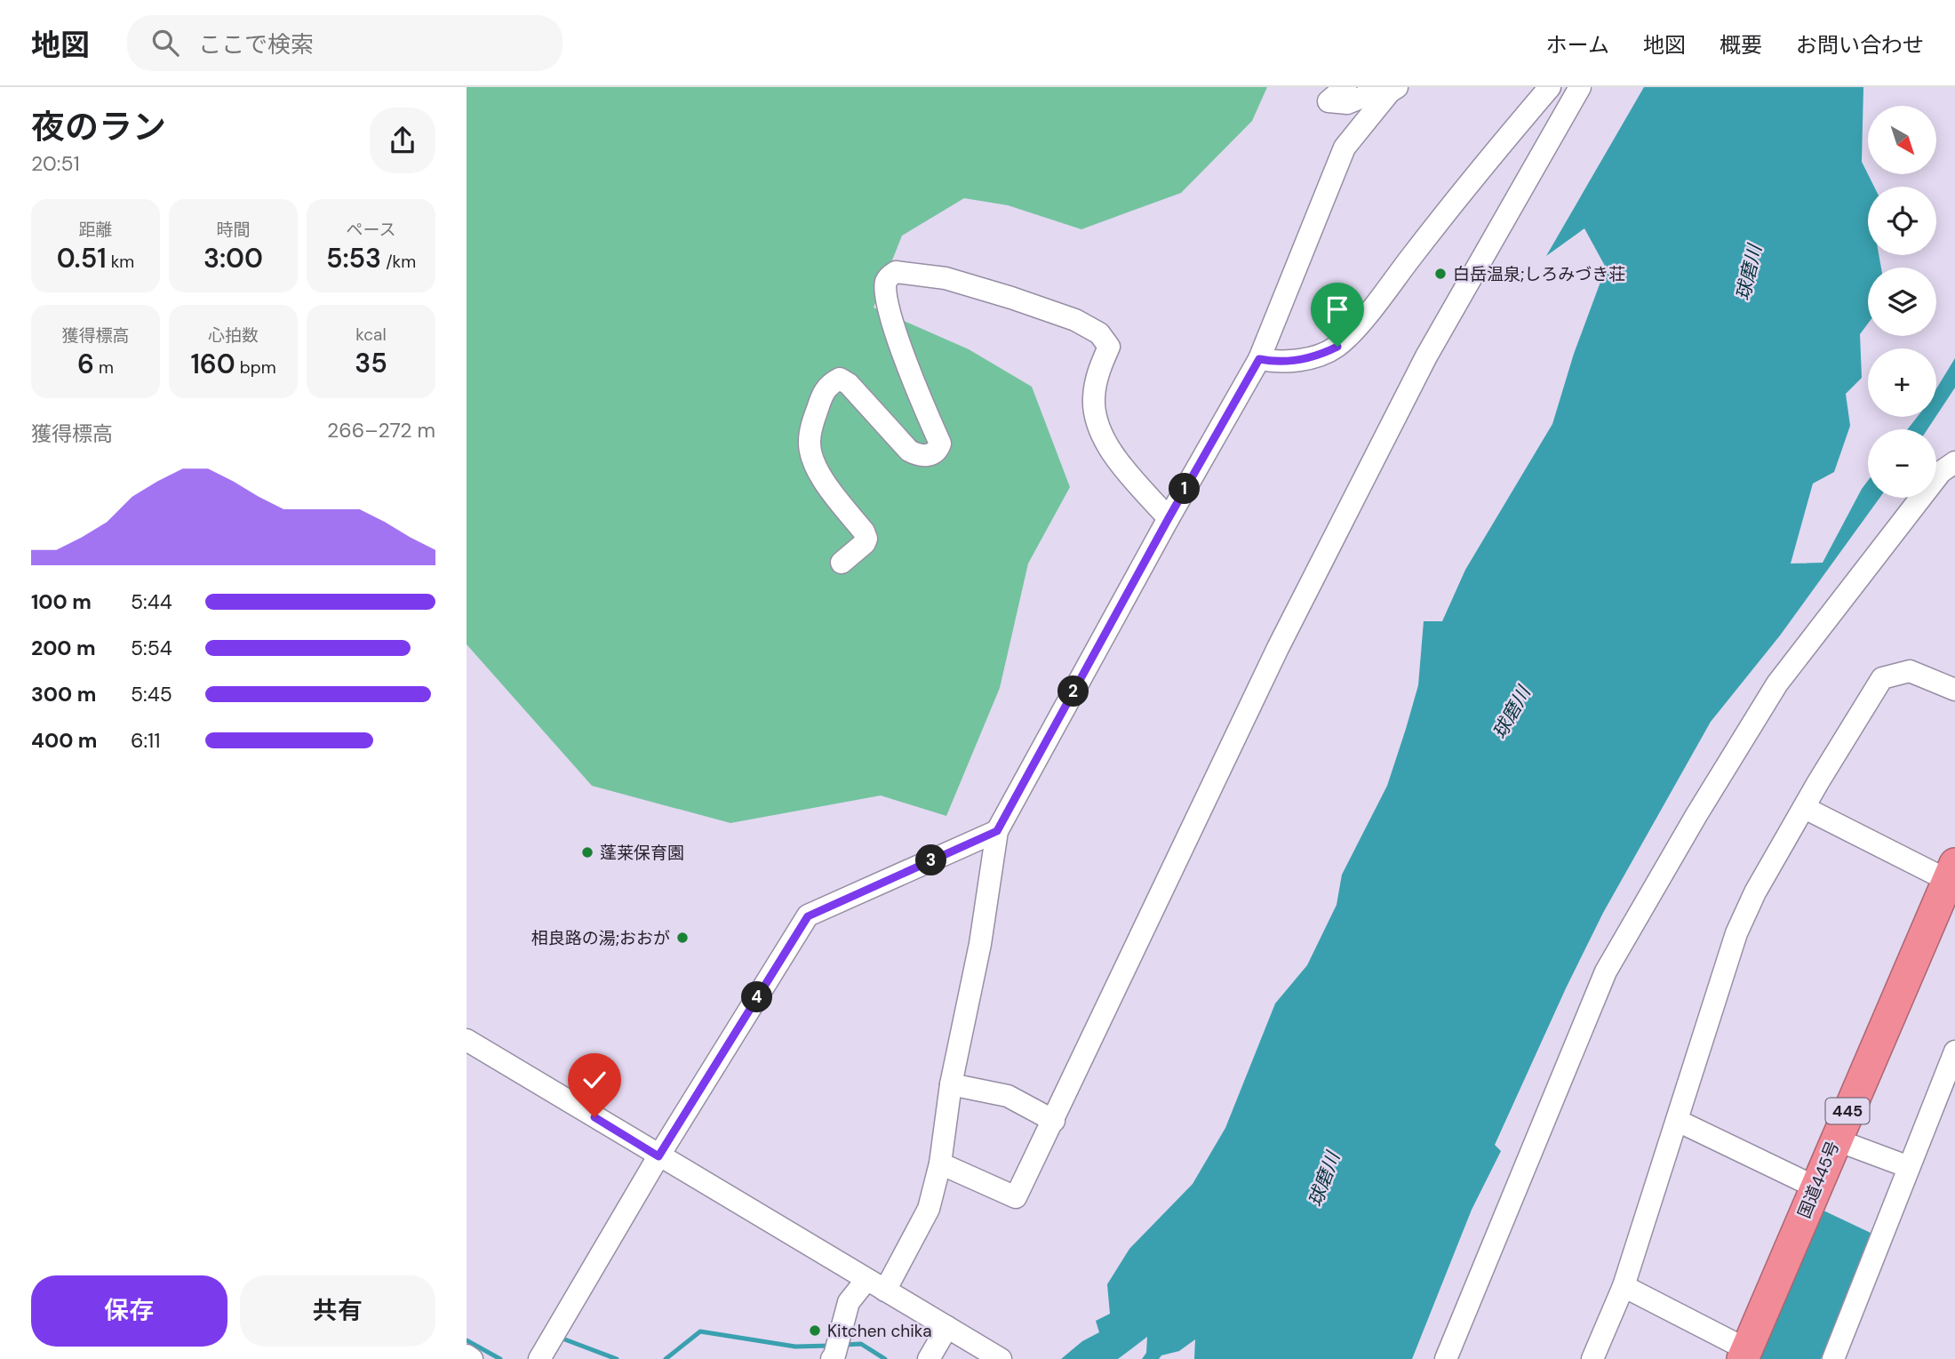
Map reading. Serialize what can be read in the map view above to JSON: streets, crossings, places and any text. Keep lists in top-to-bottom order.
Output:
{
  "streets": {
    "highway": ["445", "国道445号"]
  },
  "water": ["球磨川"],
  "places": [
    "白岳温泉;しろみづき荘",
    "蓬莱保育園",
    "相良路の湯;おおが",
    "Kitchen chika"
  ],
  "north": "bottom right",
  "page": {
    "header": "地図",
    "search": "ここで検索",
    "nav": [
      "ホーム",
      "地図",
      "概要",
      "お問い合わせ"
    ],
    "heading": ["夜のラン", "20:51"],
    "map_buttons": ["+", "−"],
    "stats": [
      ["距離", "0.51 km"],
      ["時間", "3:00"],
      ["ペース", "5:53 /km"],
      ["獲得標高", "6 m"],
      ["心拍数", "160 bpm"],
      ["kcal", "35"]
    ],
    "chart": ["獲得標高", "266–272 m"],
    "pins": [
      "1",
      "2",
      "3",
      "4"
    ],
    "list": [
      {
        "name": "100 m",
        "note": "5:44"
      },
      {
        "name": "200 m",
        "note": "5:54"
      },
      {
        "name": "300 m",
        "note": "5:45"
      },
      {
        "name": "400 m",
        "note": "6:11"
      }
    ],
    "buttons": ["保存", "共有"]
  }
}
